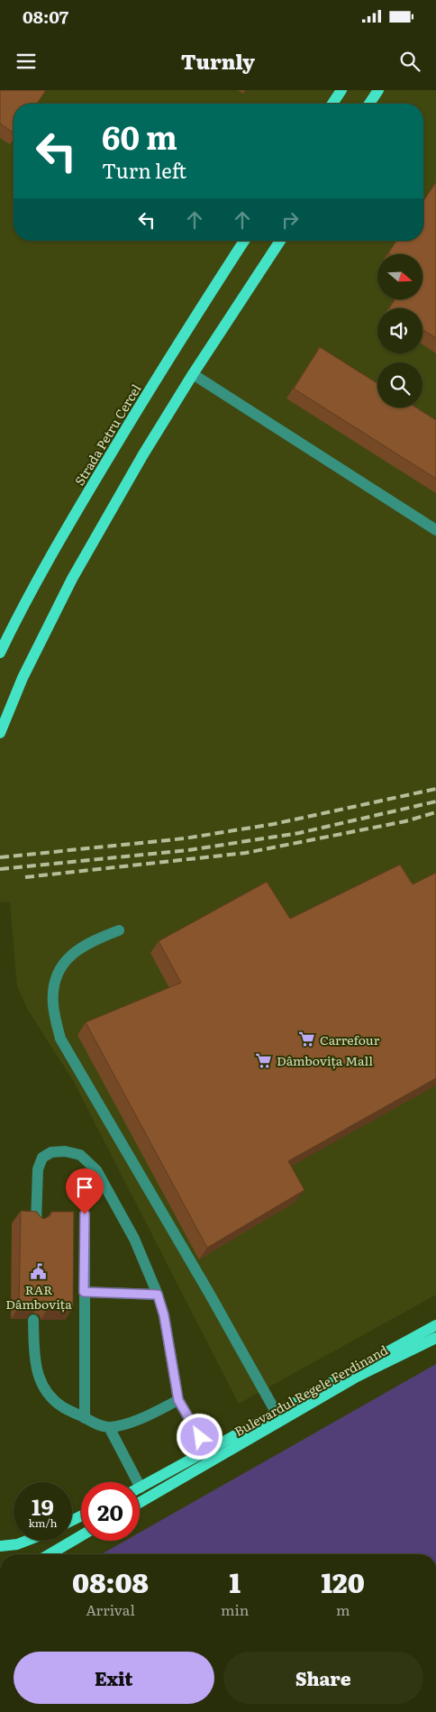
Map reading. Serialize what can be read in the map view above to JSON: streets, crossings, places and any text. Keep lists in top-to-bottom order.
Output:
{
  "streets": {
    "main road": ["Strada Petru Cercel", "Bulevardul Regele Ferdinand"]
  },
  "places": {
    "supermarket": ["Carrefour", "Dâmbovița Mall"],
    "public building": ["RAR Dâmbovița"]
  },
  "north": "right",
  "page": {
    "status": "08:07",
    "header": "Turnly",
    "turn": ["60 m", "Turn left"],
    "speed": "19 km/h",
    "limit": "20",
    "eta": [
      "08:08",
      "Arrival",
      "1",
      "min",
      "120",
      "m"
    ],
    "buttons": ["Exit", "Share"]
  }
}
